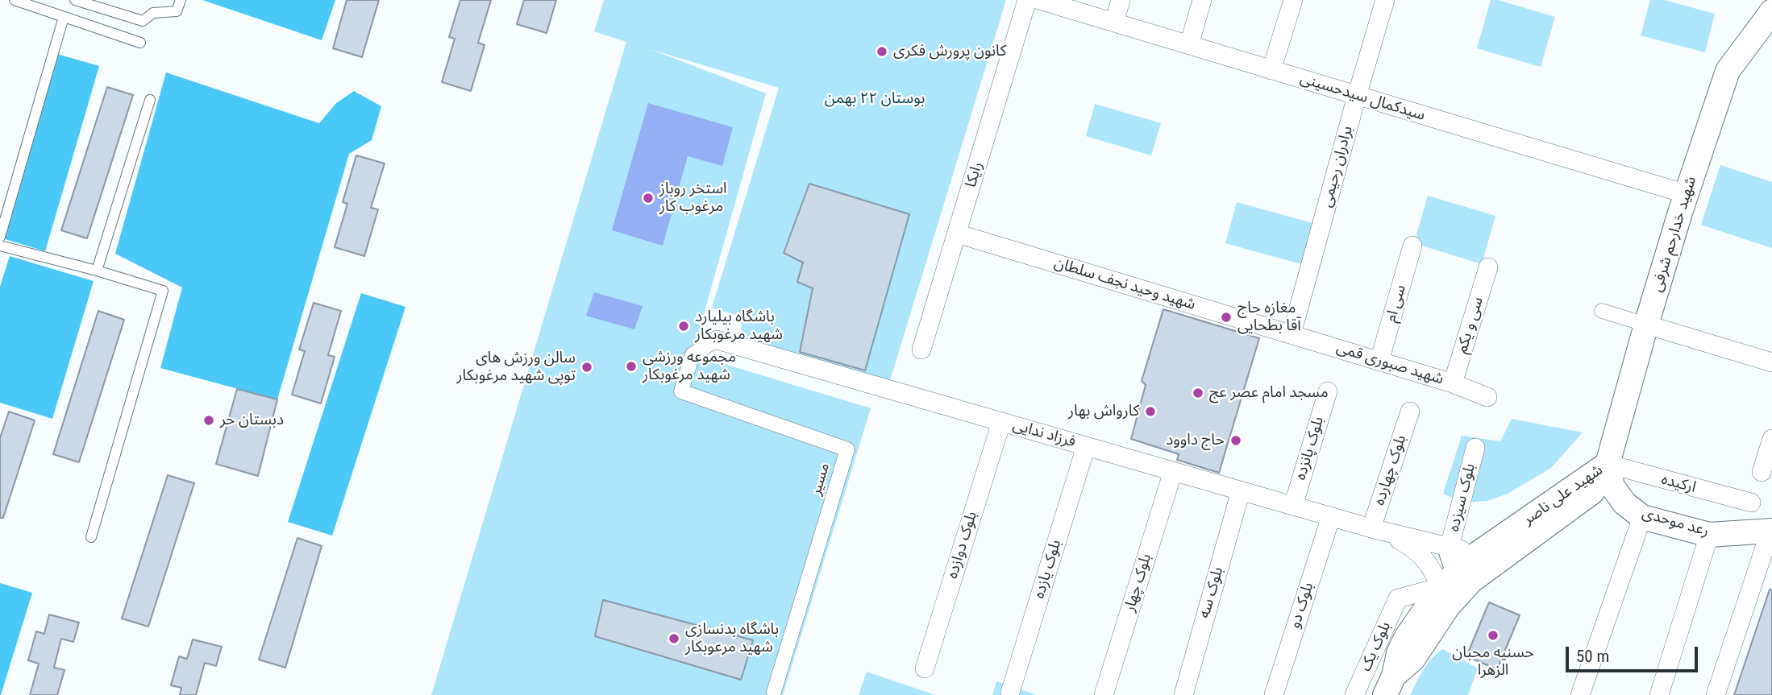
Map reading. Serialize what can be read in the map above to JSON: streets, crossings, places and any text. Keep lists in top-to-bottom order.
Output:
{
  "streets": {
    "street": [
      "سیدکمال سیدحسینی",
      "برادران رحیمی",
      "رایکا",
      "شهید خدارحم شرفی",
      "شهید وحید نجف سلطان",
      "سی ام",
      "سی و یکم",
      "شهید صبوری قمی",
      "فرزاد ندایی",
      "بلوک پانزده",
      "بلوک چهارده",
      "مسیر",
      "ارکیده",
      "شهید علی ناصر",
      "بلوک سیزده",
      "رعد موحدی",
      "بلوک دوازده",
      "بلوک یازده",
      "بلوک چهار",
      "بلوک سه",
      "بلوک دو",
      "بلوک یک"
    ]
  },
  "crossings": [
    ["سیدکمال سیدحسینی", "برادران رحیمی"],
    ["سیدکمال سیدحسینی", "شهید خدارحم شرفی"],
    ["برادران رحیمی", "شهید وحید نجف سلطان"],
    ["برادران رحیمی", "شهید صبوری قمی"],
    ["رایکا", "شهید وحید نجف سلطان"],
    ["شهید خدارحم شرفی", "ارکیده"],
    ["شهید خدارحم شرفی", "شهید علی ناصر"],
    ["شهید خدارحم شرفی", "رعد موحدی"],
    ["شهید وحید نجف سلطان", "شهید صبوری قمی"],
    ["سی ام", "شهید صبوری قمی"],
    ["سی و یکم", "شهید صبوری قمی"],
    ["فرزاد ندایی", "بلوک پانزده"],
    ["فرزاد ندایی", "بلوک چهارده"],
    ["فرزاد ندایی", "مسیر"],
    ["فرزاد ندایی", "بلوک دوازده"],
    ["فرزاد ندایی", "بلوک یازده"],
    ["فرزاد ندایی", "بلوک چهار"],
    ["فرزاد ندایی", "بلوک سه"],
    ["فرزاد ندایی", "بلوک دو"],
    ["ارکیده", "شهید علی ناصر"],
    ["ارکیده", "رعد موحدی"],
    ["شهید علی ناصر", "رعد موحدی"],
    ["شهید علی ناصر", "بلوک یک"]
  ],
  "parks": ["بوستان ۲۲ بهمن"],
  "places": [
    "کانون پرورش فکری",
    "استخر روباز مرغوب کار",
    "مغازه حاج آقا بطحایی",
    "باشگاه بیلیارد شهید مرغوبکار",
    "مجموعه ورزشی شهید مرغوبکار",
    "سالن ورزش های توپی شهید مرغوبکار",
    "مسجد امام عصر عج",
    "کارواش بهار",
    "دبستان حر",
    "حاج داوود",
    "حسنیه محبان الزهرا",
    "باشگاه بدنسازی شهید مرعوبکار"
  ],
  "scale_bar": "50 m"
}
